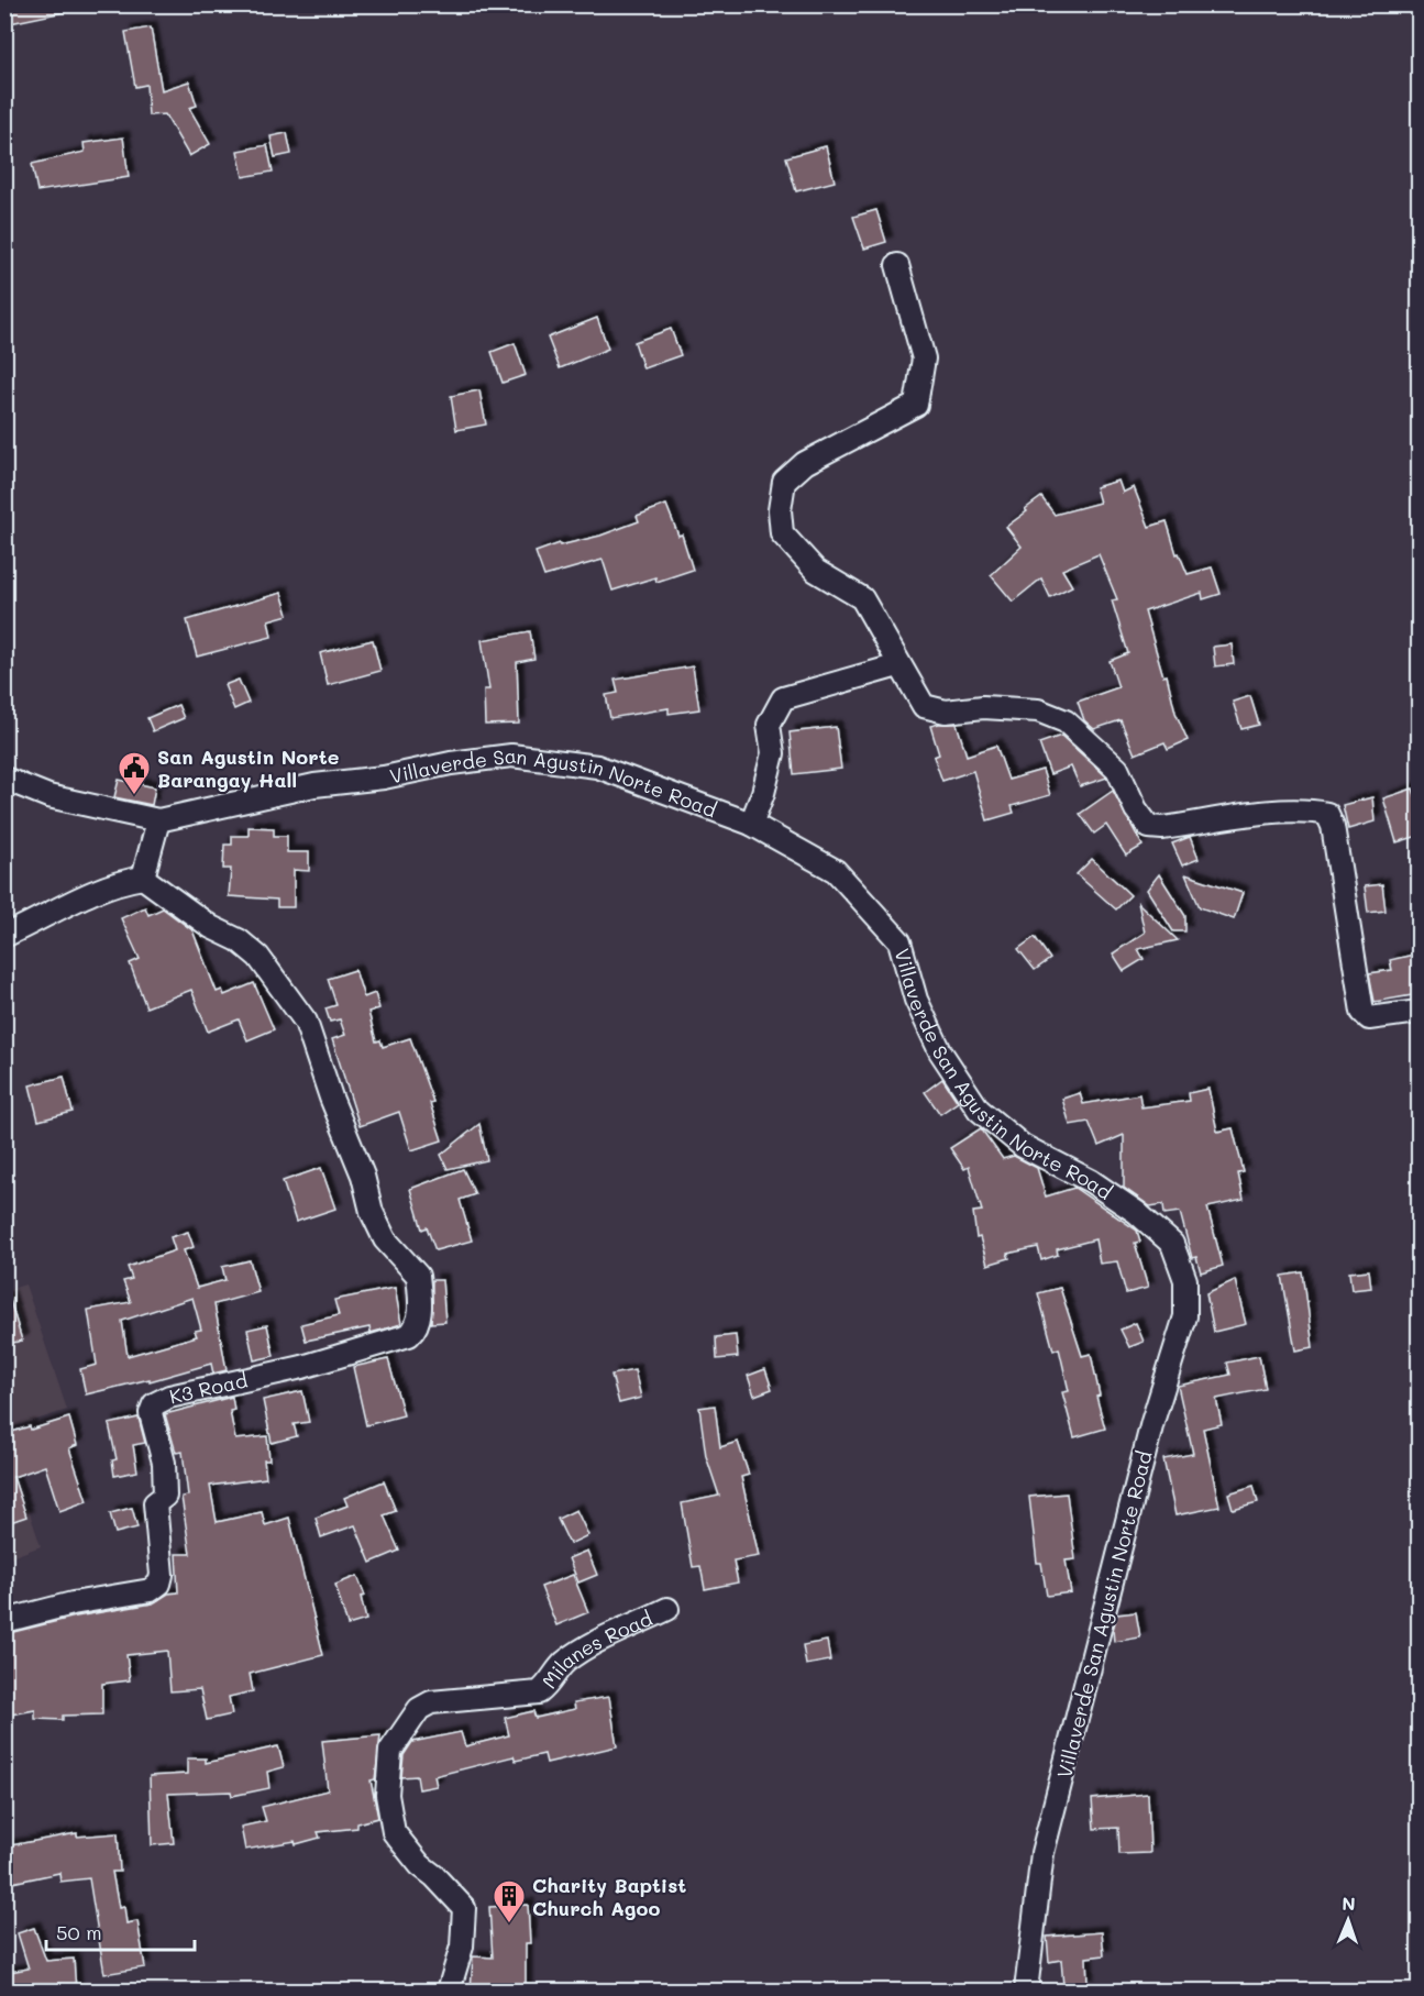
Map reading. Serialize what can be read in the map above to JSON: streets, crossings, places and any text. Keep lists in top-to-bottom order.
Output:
{
  "streets": {
    "street": ["Villaverde San Agustin Norte Road", "K3 Road", "Milanes Road"]
  },
  "places": {
    "public building": ["San Agustin Norte Barangay Hall"],
    "building": ["Charity Baptist Church Agoo"]
  },
  "scale_bar": "50 m",
  "north": "top"
}
